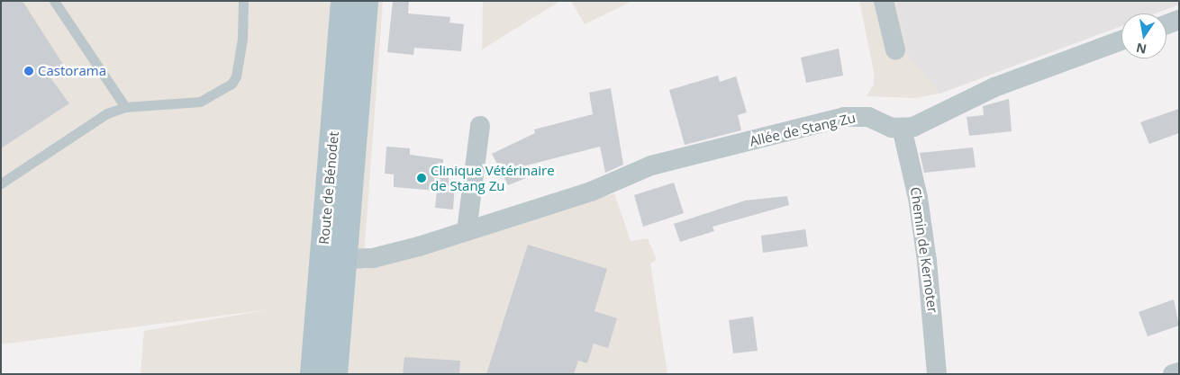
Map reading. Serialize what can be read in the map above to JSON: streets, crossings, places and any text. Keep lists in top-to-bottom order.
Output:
{
  "streets": {
    "main road": ["Route de Bénodet"],
    "street": ["Allée de Stang Zu", "Chemin de Kernoter"]
  },
  "crossings": [
    ["Allée de Stang Zu", "Route de Bénodet"],
    ["Allée de Stang Zu", "Chemin de Kernoter"]
  ],
  "places": ["Castorama", "Clinique Vétérinaire de Stang Zu"],
  "north": "bottom"
}
